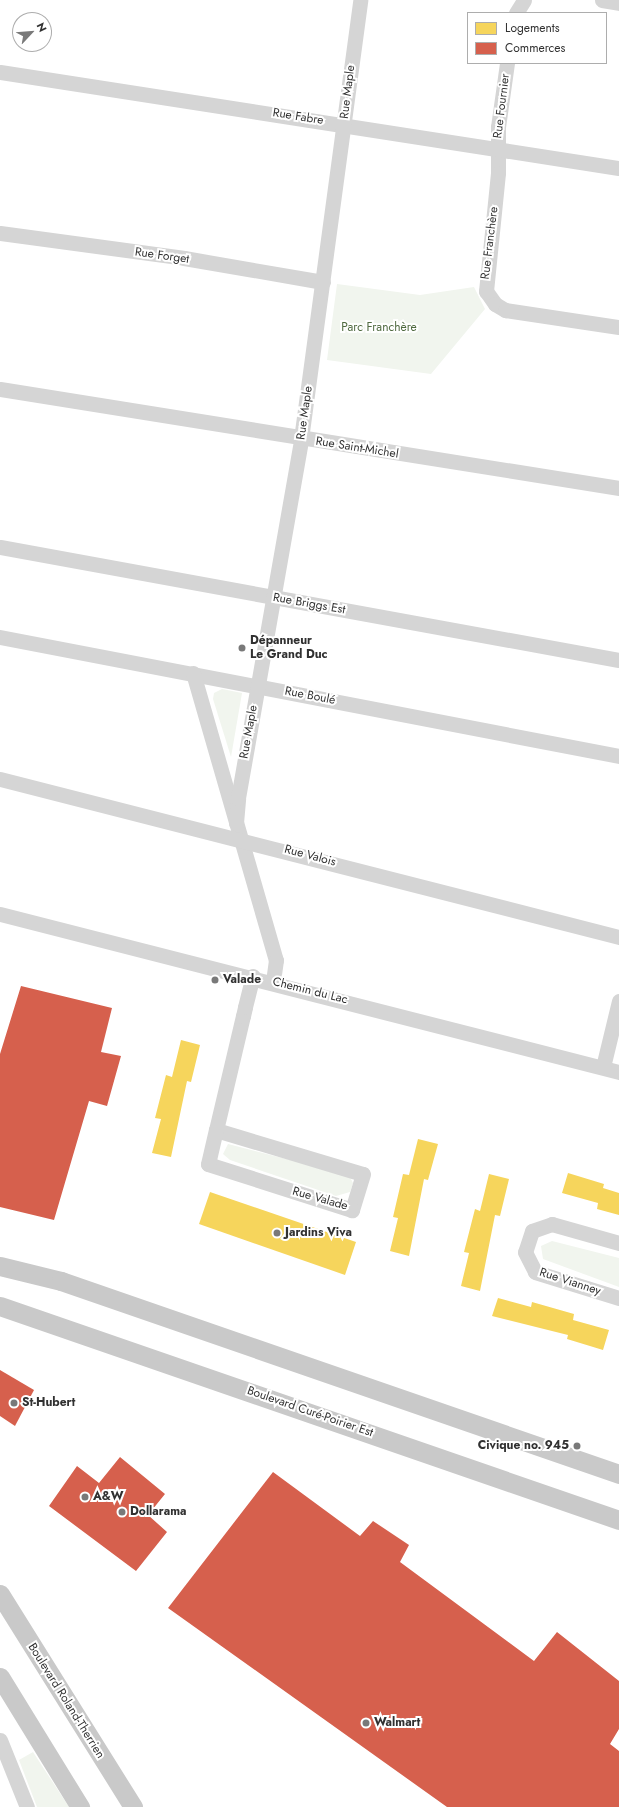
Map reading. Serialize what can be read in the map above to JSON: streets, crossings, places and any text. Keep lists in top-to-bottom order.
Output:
{
  "streets": {
    "main road": ["Boulevard Curé-Poirier Est", "Boulevard Roland-Therrien"],
    "street": [
      "Rue Maple",
      "Rue Fournier",
      "Rue Fabre",
      "Rue Franchère",
      "Rue Forget",
      "Rue Saint-Michel",
      "Rue Briggs Est",
      "Rue Boulé",
      "Rue Valois",
      "Chemin du Lac",
      "Rue Valade",
      "Rue Vianney"
    ]
  },
  "crossings": [
    ["Rue Maple", "Rue Fabre"],
    ["Rue Maple", "Rue Forget"],
    ["Rue Maple", "Rue Saint-Michel"],
    ["Rue Maple", "Rue Briggs Est"],
    ["Rue Maple", "Rue Boulé"],
    ["Rue Maple", "Rue Valois"],
    ["Rue Maple", "Chemin du Lac"],
    ["Rue Fournier", "Rue Fabre"],
    ["Rue Fournier", "Rue Franchère"],
    ["Rue Fabre", "Rue Franchère"],
    ["Chemin du Lac", "Rue Valade"]
  ],
  "parks": ["Parc Franchère"],
  "places": [
    "Dépanneur Le Grand Duc",
    "Valade",
    "Jardins Viva",
    "St-Hubert",
    "Civique no. 945",
    "A&W",
    "Dollarama",
    "Walmart"
  ],
  "legend": ["Logements", "Commerces"],
  "north": "top right"
}
